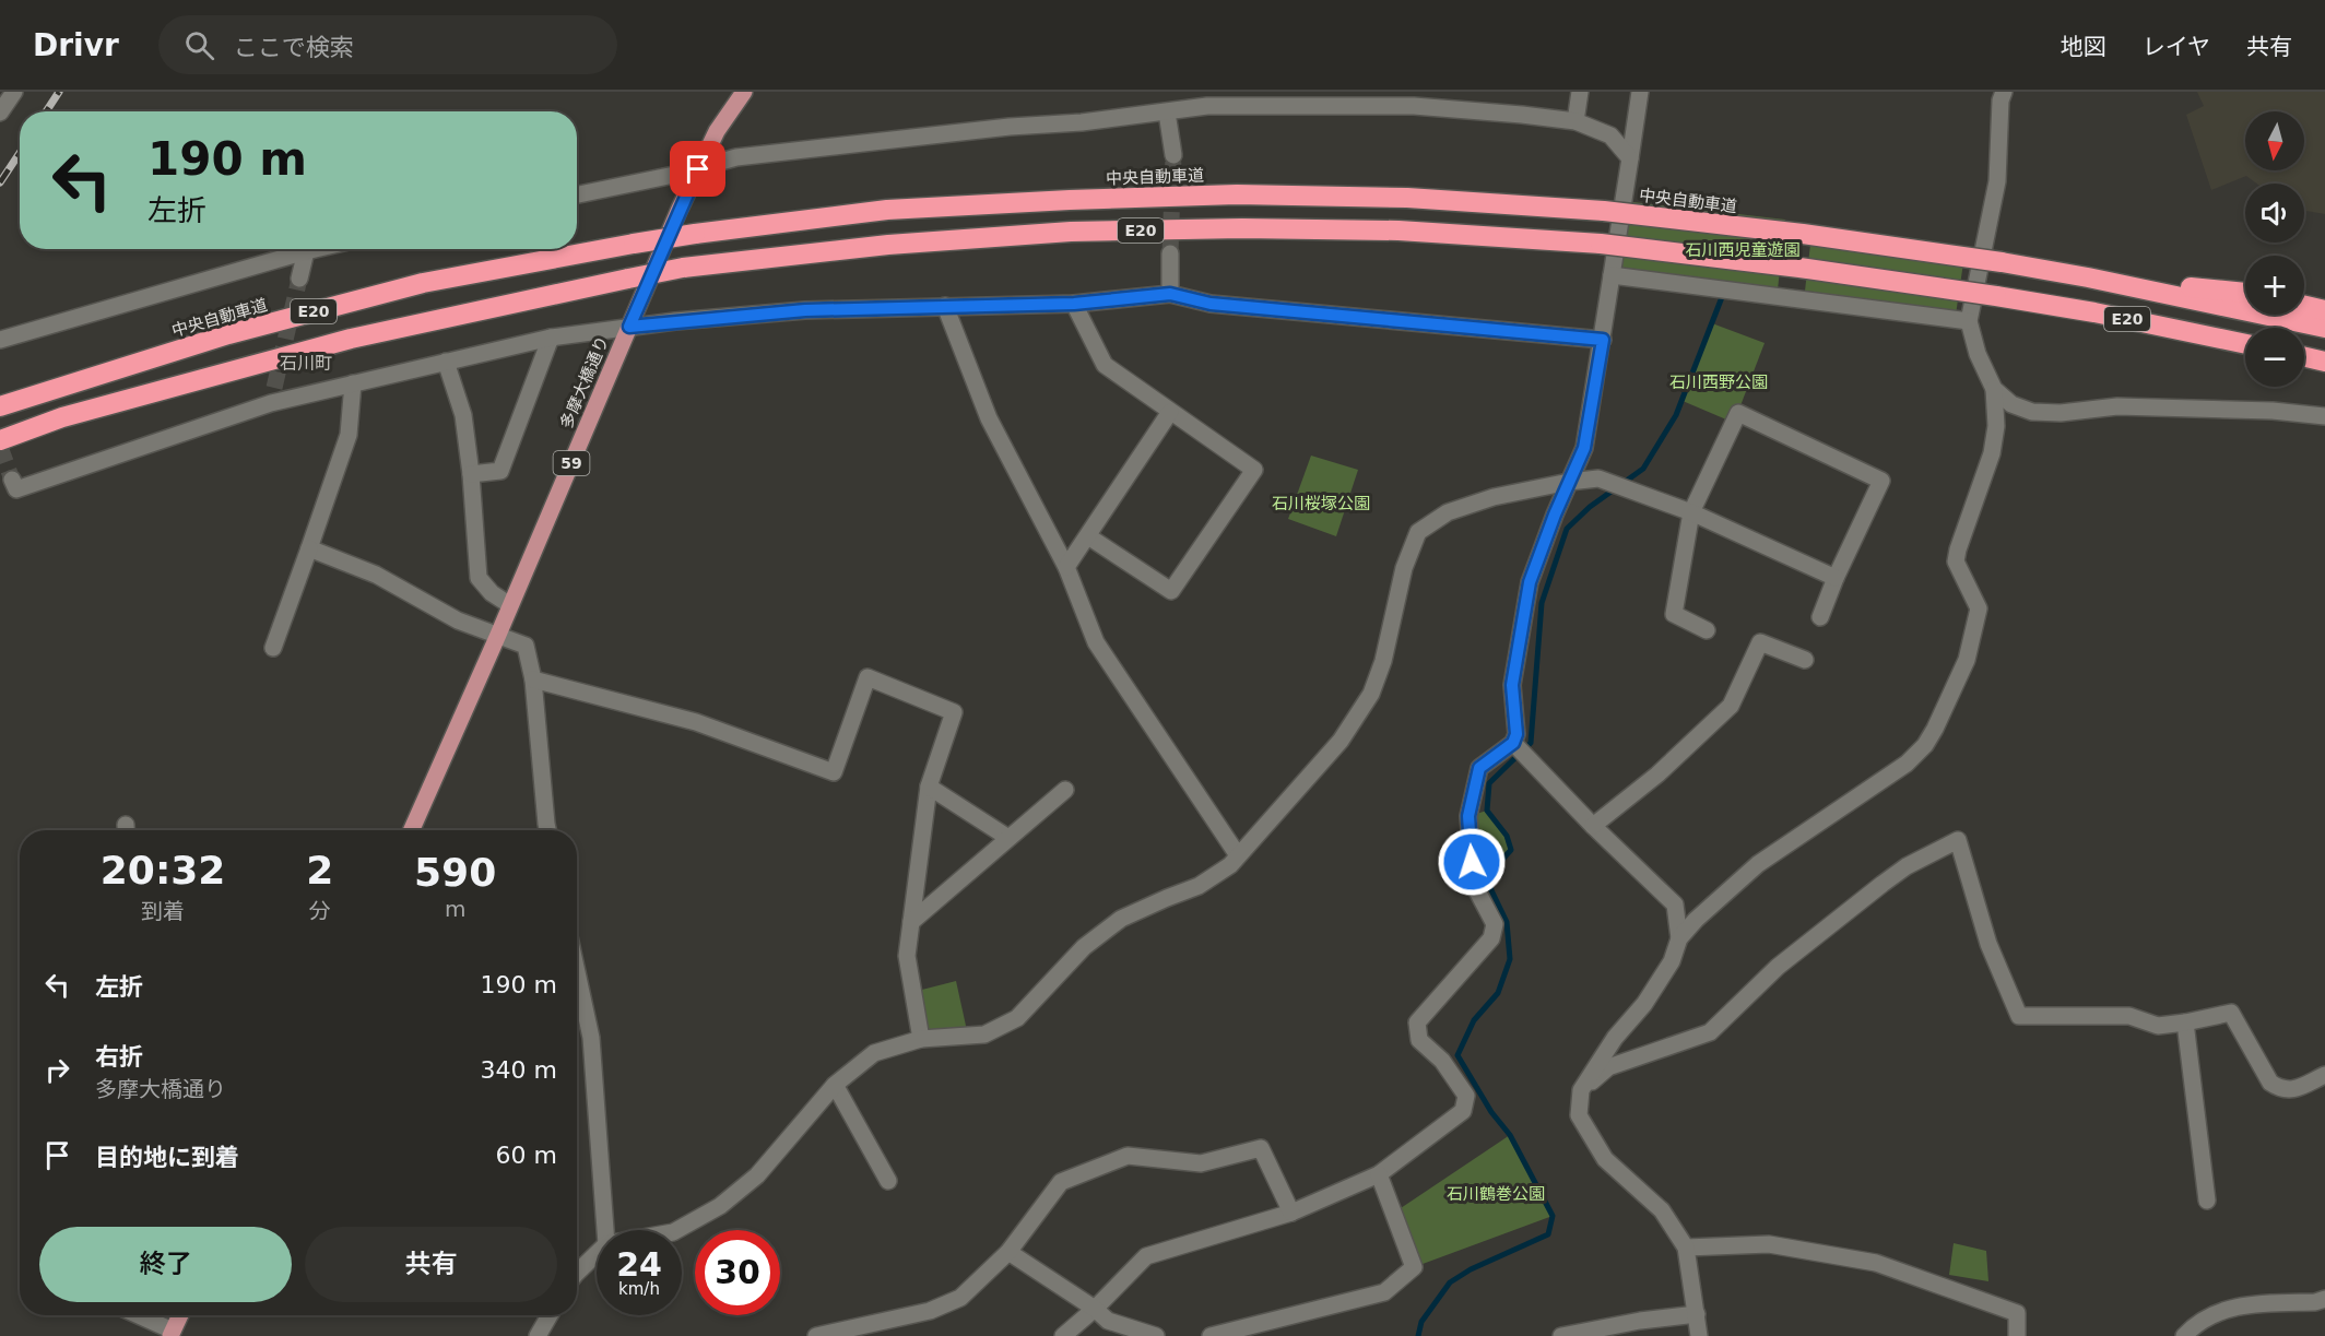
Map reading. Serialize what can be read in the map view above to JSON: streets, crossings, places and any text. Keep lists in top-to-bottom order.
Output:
{
  "streets": {
    "highway": ["中央自動車道", "E20"],
    "main road": ["多摩大橋通り", "59"]
  },
  "districts": ["石川町"],
  "parks": [
    "石川西児童遊園",
    "石川西野公園",
    "石川桜塚公園",
    "石川鶴巻公園"
  ],
  "north": "bottom",
  "page": {
    "header": "Drivr",
    "search": "ここで検索",
    "nav": ["地図", "レイヤ", "共有"],
    "map_buttons": ["+", "−"],
    "turn": ["190 m", "左折"],
    "eta": [
      "20:32",
      "到着",
      "2",
      "分",
      "590",
      "m"
    ],
    "list": [
      {
        "name": "左折",
        "value": "190 m"
      },
      {
        "name": "右折",
        "note": "多摩大橋通り",
        "value": "340 m"
      },
      {
        "name": "目的地に到着",
        "value": "60 m"
      }
    ],
    "buttons": ["終了", "共有"],
    "speed": "24 km/h",
    "limit": "30"
  }
}
